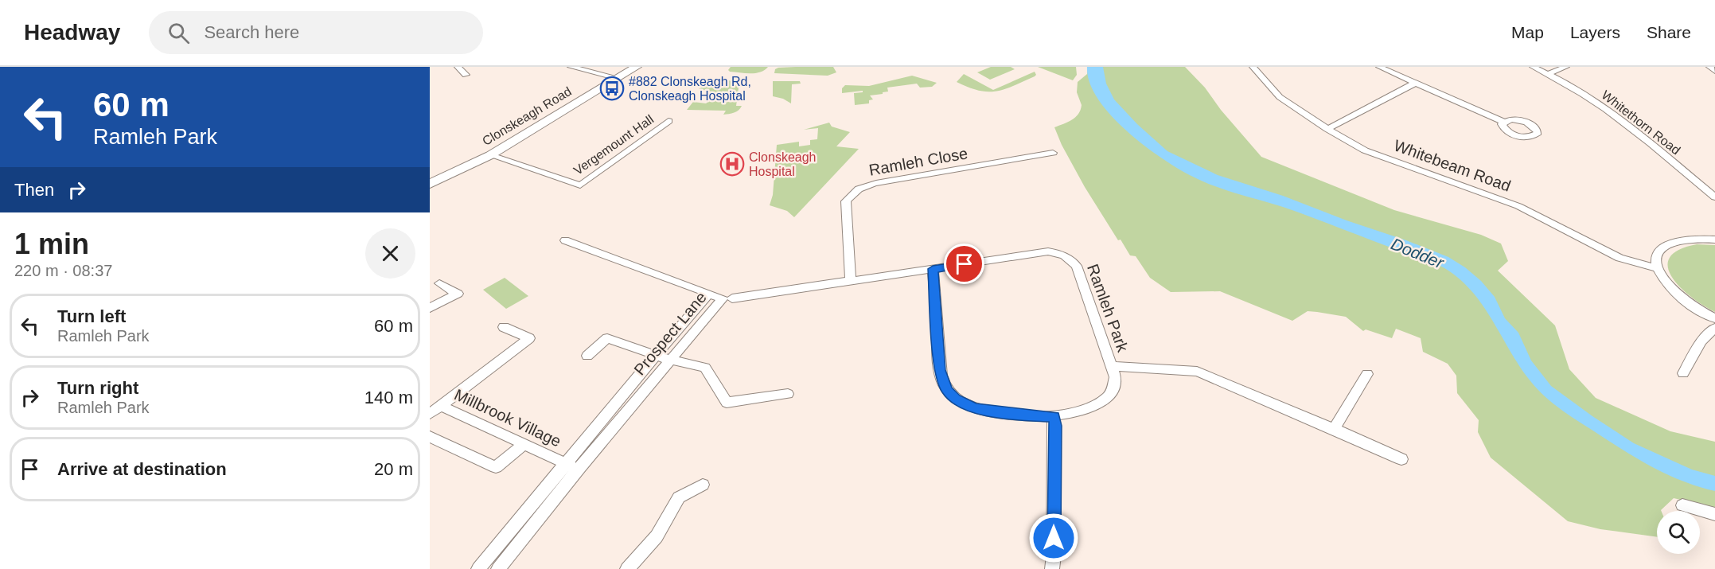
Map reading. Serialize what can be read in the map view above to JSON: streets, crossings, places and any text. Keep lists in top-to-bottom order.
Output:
{
  "streets": {
    "main road": ["Clonskeagh Road"],
    "street": [
      "Whitethorn Road",
      "Vergemount Hall",
      "Ramleh Close",
      "Whitebeam Road",
      "Ramleh Park",
      "Prospect Lane",
      "Millbrook Village"
    ]
  },
  "crossings": [
    ["Clonskeagh Road", "Vergemount Hall"],
    ["Ramleh Close", "Ramleh Park"],
    ["Prospect Lane", "Millbrook Village"]
  ],
  "water": ["Dodder"],
  "places": {
    "bus stop": ["#882 Clonskeagh Rd, Clonskeagh Hospital"],
    "hospital": ["Clonskeagh Hospital"]
  },
  "page": {
    "header": "Headway",
    "search": "Search here",
    "nav": ["Map", "Layers", "Share"],
    "turn": ["60 m", "Ramleh Park"],
    "then": "Then",
    "heading": ["1 min", "220 m · 08:37"],
    "list": [
      {
        "name": "Turn left",
        "note": "Ramleh Park",
        "value": "60 m"
      },
      {
        "name": "Turn right",
        "note": "Ramleh Park",
        "value": "140 m"
      },
      {
        "name": "Arrive at destination",
        "value": "20 m"
      }
    ]
  }
}
